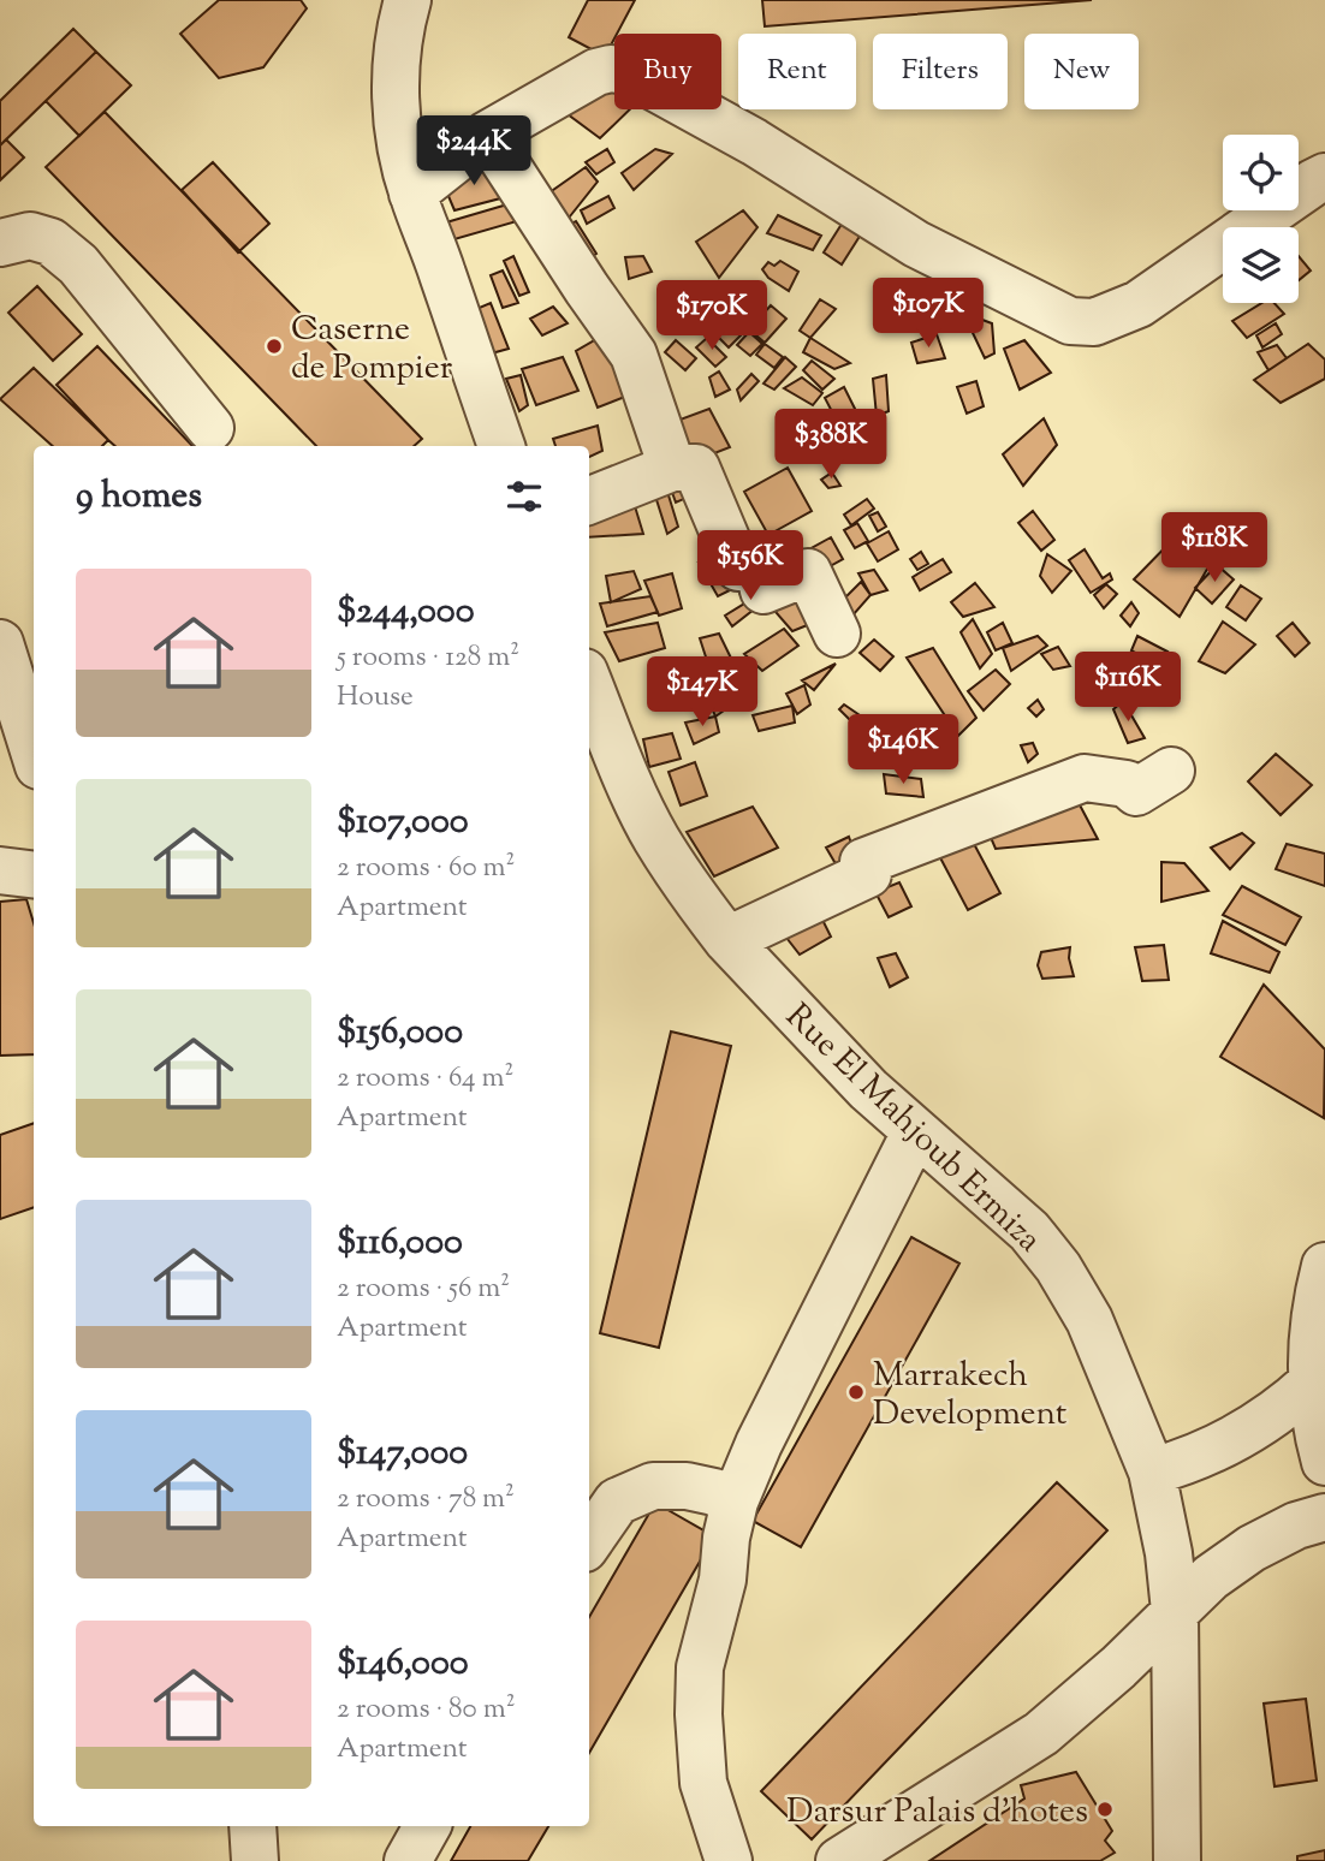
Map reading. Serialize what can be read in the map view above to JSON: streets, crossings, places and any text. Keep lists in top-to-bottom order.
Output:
{
  "streets": {
    "street": ["Rue El Mahjoub Ermiza"]
  },
  "places": ["Caserne de Pompier", "Marrakech Development", "Darsur Palais d'hotes"],
  "page": {
    "chip": [
      "Buy",
      "Rent",
      "Filters",
      "New"
    ],
    "price": [
      "$244K",
      "$107K",
      "$170K",
      "$388K",
      "$118K",
      "$156K",
      "$116K",
      "$147K",
      "$146K"
    ],
    "heading": "9 homes",
    "list": [
      {
        "name": "$244,000",
        "note": "5 rooms · 128 m² · House"
      },
      {
        "name": "$107,000",
        "note": "2 rooms · 60 m² · Apartment"
      },
      {
        "name": "$156,000",
        "note": "2 rooms · 64 m² · Apartment"
      },
      {
        "name": "$116,000",
        "note": "2 rooms · 56 m² · Apartment"
      },
      {
        "name": "$147,000",
        "note": "2 rooms · 78 m² · Apartment"
      },
      {
        "name": "$146,000",
        "note": "2 rooms · 80 m² · Apartment"
      }
    ]
  }
}
